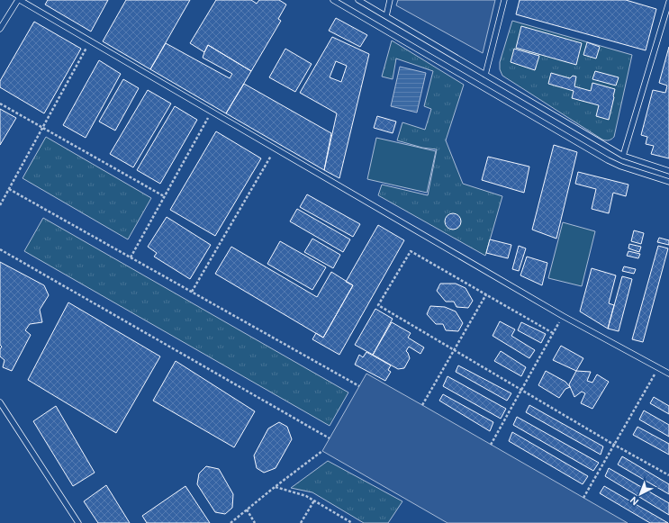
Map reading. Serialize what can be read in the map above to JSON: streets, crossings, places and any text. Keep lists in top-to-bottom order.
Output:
{
  "north": "bottom left"
}
